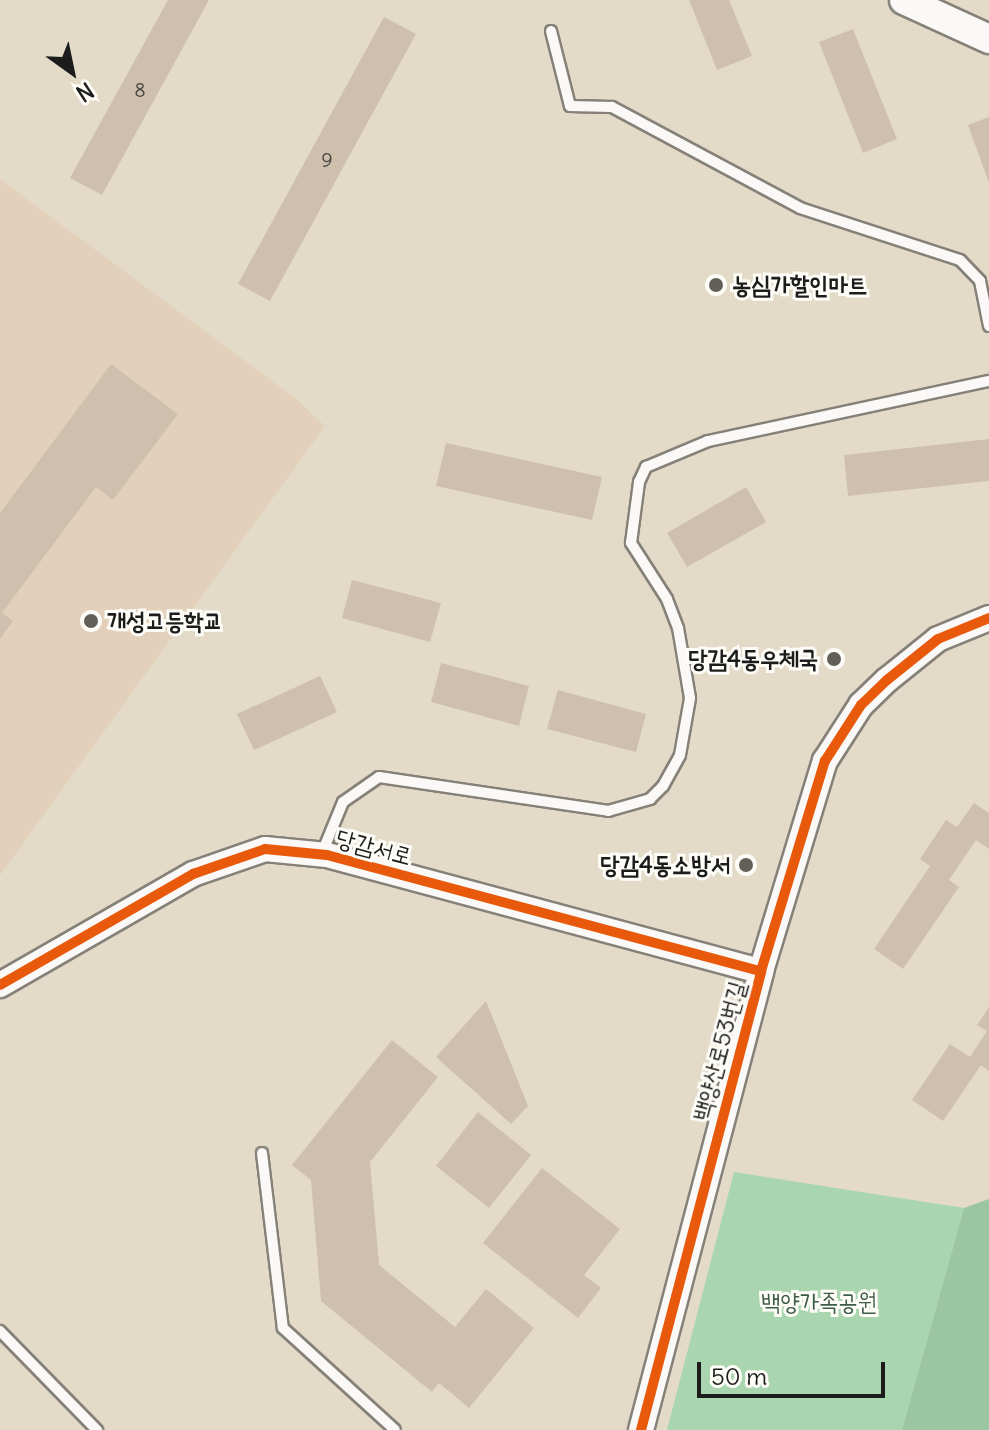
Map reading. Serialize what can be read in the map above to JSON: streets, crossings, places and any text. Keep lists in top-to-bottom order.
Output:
{
  "streets": {
    "street": ["당감서로", "백양산로53번길"]
  },
  "crossings": [
    ["당감서로", "백양산로53번길"]
  ],
  "parks": ["백양가족공원"],
  "places": [
    "농심가할인마트",
    "개성고등학교",
    "당감4동우체국",
    "당감4동소방서"
  ],
  "house_numbers": ["8", "9"],
  "scale_bar": "50 m",
  "north": "bottom right"
}
